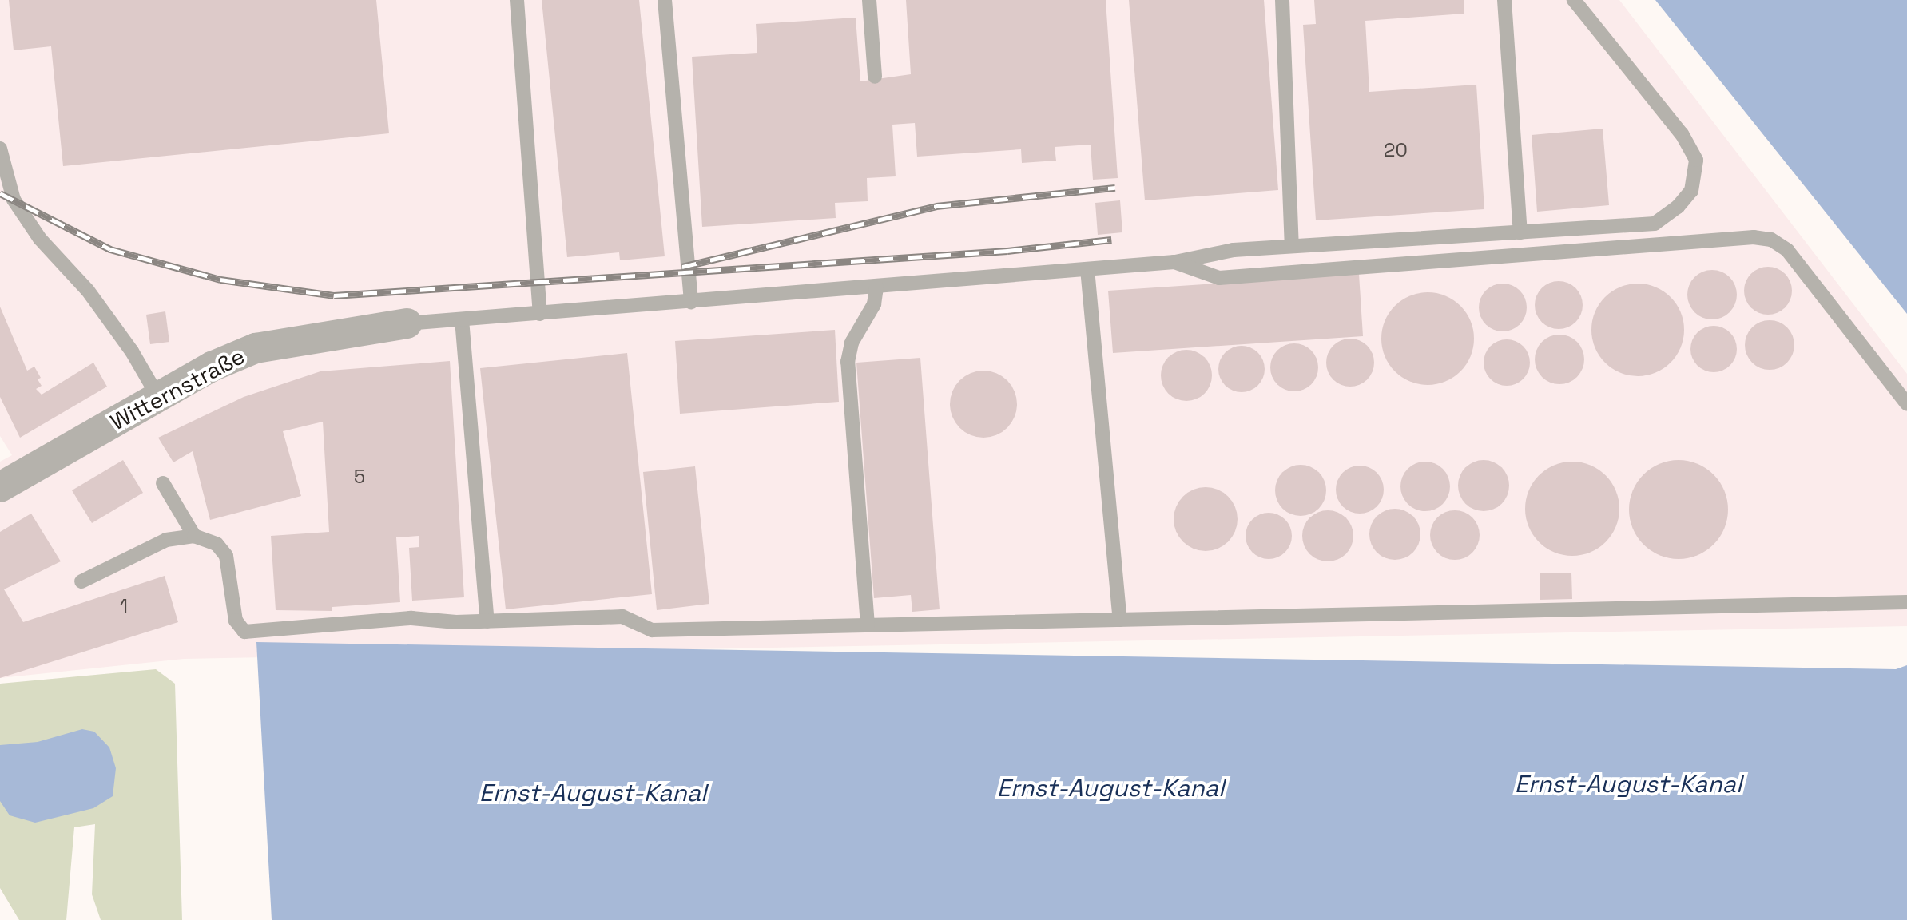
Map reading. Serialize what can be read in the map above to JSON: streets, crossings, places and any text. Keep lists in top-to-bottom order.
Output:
{
  "streets": {
    "street": ["Witternstraße"]
  },
  "water": ["Ernst-August-Kanal"],
  "house_numbers": ["20", "5", "1"]
}
